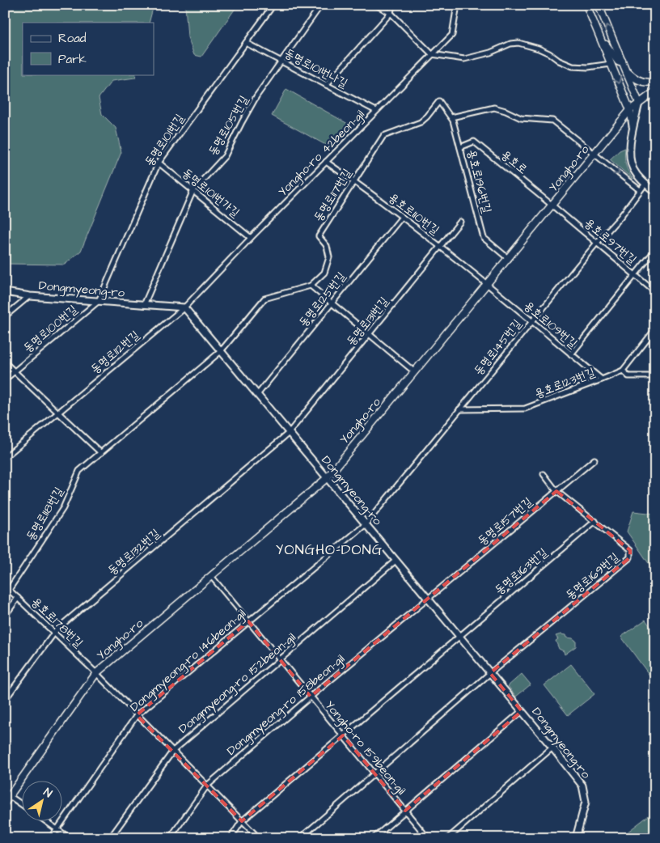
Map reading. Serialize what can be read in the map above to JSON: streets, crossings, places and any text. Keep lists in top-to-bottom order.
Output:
{
  "streets": {
    "main road": ["Yongho-ro"],
    "street": [
      "동명로101번나길",
      "동명로105번길",
      "동명로101번길",
      "Yongho-ro 42beon-gil",
      "용호로",
      "용호로196번길",
      "동명로101번가길",
      "동명로117번길",
      "용호로110번길",
      "용호로97번길",
      "Dongmyeong-ro",
      "동명로125번길",
      "동명로131번길",
      "용호로109번길",
      "동명로100번길",
      "동명로145번길",
      "동명로112번길",
      "용호로123번길",
      "동명로118번길",
      "동명로157번길",
      "동명로132번길",
      "동명로163번길",
      "동명로169번길",
      "용호로178번길",
      "Dongmyeong-ro 146beon-gil",
      "Dongmyeong-ro 152beon-gil",
      "Dongmyeong-ro 158beon-gil",
      "Yongho-ro 159beon-gil"
    ]
  },
  "crossings": [
    ["동명로101번나길", "동명로105번길"],
    ["동명로101번나길", "동명로101번길"],
    ["동명로101번나길", "Yongho-ro 42beon-gil"],
    ["동명로105번길", "동명로101번가길"],
    ["동명로105번길", "Dongmyeong-ro"],
    ["동명로101번길", "동명로101번가길"],
    ["동명로101번길", "Dongmyeong-ro"],
    ["동명로101번길", "동명로100번길"],
    ["Yongho-ro 42beon-gil", "동명로101번가길"],
    ["Yongho-ro 42beon-gil", "용호로110번길"],
    ["Yongho-ro 42beon-gil", "Dongmyeong-ro"],
    ["Yongho-ro 42beon-gil", "동명로112번길"],
    ["용호로", "Yongho-ro"],
    ["용호로", "용호로196번길"],
    ["용호로", "용호로97번길"],
    ["Yongho-ro", "용호로196번길"],
    ["Yongho-ro", "용호로110번길"],
    ["Yongho-ro", "용호로97번길"],
    ["Yongho-ro", "Dongmyeong-ro"],
    ["Yongho-ro", "용호로109번길"],
    ["Yongho-ro", "용호로178번길"],
    ["Yongho-ro", "Yongho-ro 159beon-gil"],
    ["용호로196번길", "동명로117번길"],
    ["동명로117번길", "용호로110번길"],
    ["용호로110번길", "동명로125번길"],
    ["용호로110번길", "동명로131번길"],
    ["용호로110번길", "용호로109번길"],
    ["용호로97번길", "동명로145번길"],
    ["Dongmyeong-ro", "동명로125번길"],
    ["Dongmyeong-ro", "동명로131번길"],
    ["Dongmyeong-ro", "동명로100번길"],
    ["Dongmyeong-ro", "동명로145번길"],
    ["Dongmyeong-ro", "동명로112번길"],
    ["Dongmyeong-ro", "동명로118번길"],
    ["Dongmyeong-ro", "동명로157번길"],
    ["Dongmyeong-ro", "동명로132번길"],
    ["Dongmyeong-ro", "동명로163번길"],
    ["Dongmyeong-ro", "동명로169번길"],
    ["Dongmyeong-ro", "Dongmyeong-ro 146beon-gil"],
    ["Dongmyeong-ro", "Dongmyeong-ro 152beon-gil"],
    ["Dongmyeong-ro", "Dongmyeong-ro 158beon-gil"],
    ["동명로131번길", "동명로132번길"],
    ["용호로109번길", "동명로145번길"],
    ["용호로109번길", "용호로123번길"],
    ["동명로145번길", "용호로123번길"],
    ["동명로145번길", "Dongmyeong-ro 146beon-gil"],
    ["동명로118번길", "용호로178번길"],
    ["동명로157번길", "동명로169번길"],
    ["동명로157번길", "Dongmyeong-ro 158beon-gil"],
    ["동명로132번길", "용호로178번길"],
    ["동명로163번길", "동명로169번길"],
    ["동명로163번길", "용호로178번길"],
    ["동명로163번길", "Yongho-ro 159beon-gil"],
    ["용호로178번길", "Dongmyeong-ro 146beon-gil"],
    ["용호로178번길", "Dongmyeong-ro 152beon-gil"],
    ["용호로178번길", "Dongmyeong-ro 158beon-gil"],
    ["Dongmyeong-ro 146beon-gil", "Yongho-ro 159beon-gil"],
    ["Dongmyeong-ro 152beon-gil", "Yongho-ro 159beon-gil"],
    ["Dongmyeong-ro 158beon-gil", "Yongho-ro 159beon-gil"]
  ],
  "districts": ["YONGHO-DONG"],
  "legend": ["Road", "Park"],
  "north": "top right"
}
